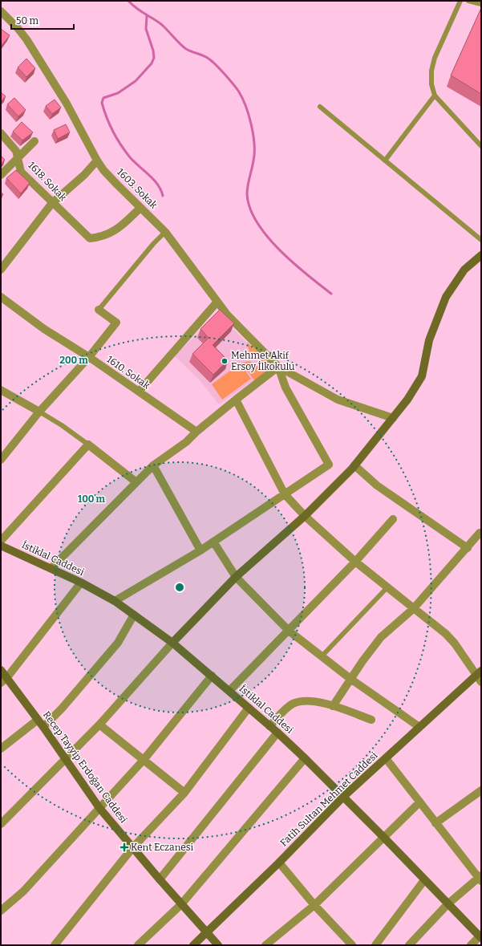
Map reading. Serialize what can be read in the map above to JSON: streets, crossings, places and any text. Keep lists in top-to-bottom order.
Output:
{
  "streets": {
    "street": [
      "1618. Sokak",
      "1603. Sokak",
      "1610. Sokak",
      "İstiklal Caddesi",
      "Recep Tayyip Erdoğan Caddesi",
      "Fatih Sultan Mehmet Caddesi"
    ]
  },
  "crossings": [
    ["1618. Sokak", "1603. Sokak"],
    ["İstiklal Caddesi", "Fatih Sultan Mehmet Caddesi"],
    ["Recep Tayyip Erdoğan Caddesi", "Fatih Sultan Mehmet Caddesi"]
  ],
  "places": {
    "other": ["Mehmet Akif Ersoy İlkokulu"],
    "health": ["Kent Eczanesi"]
  },
  "scale_bar": "50 m",
  "rings": ["200 m", "100 m"]
}
